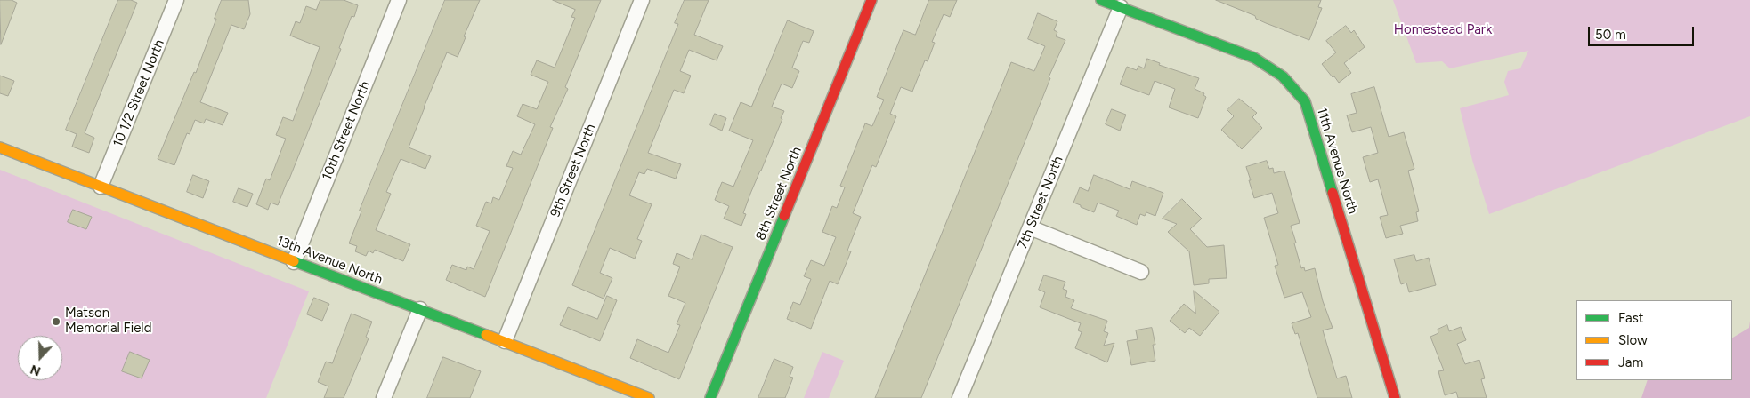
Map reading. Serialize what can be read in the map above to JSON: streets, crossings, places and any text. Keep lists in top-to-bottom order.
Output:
{
  "streets": {
    "street": [
      "10 1/2 Street North",
      "10th Street North",
      "11th Avenue North",
      "9th Street North",
      "8th Street North",
      "7th Street North",
      "13th Avenue North"
    ]
  },
  "crossings": [
    ["10 1/2 Street North", "13th Avenue North"],
    ["10th Street North", "13th Avenue North"],
    ["11th Avenue North", "7th Street North"],
    ["9th Street North", "13th Avenue North"]
  ],
  "parks": ["Homestead Park"],
  "places": ["Matson Memorial Field"],
  "legend": ["Fast", "Slow", "Jam"],
  "scale_bar": "50 m",
  "north": "bottom"
}
